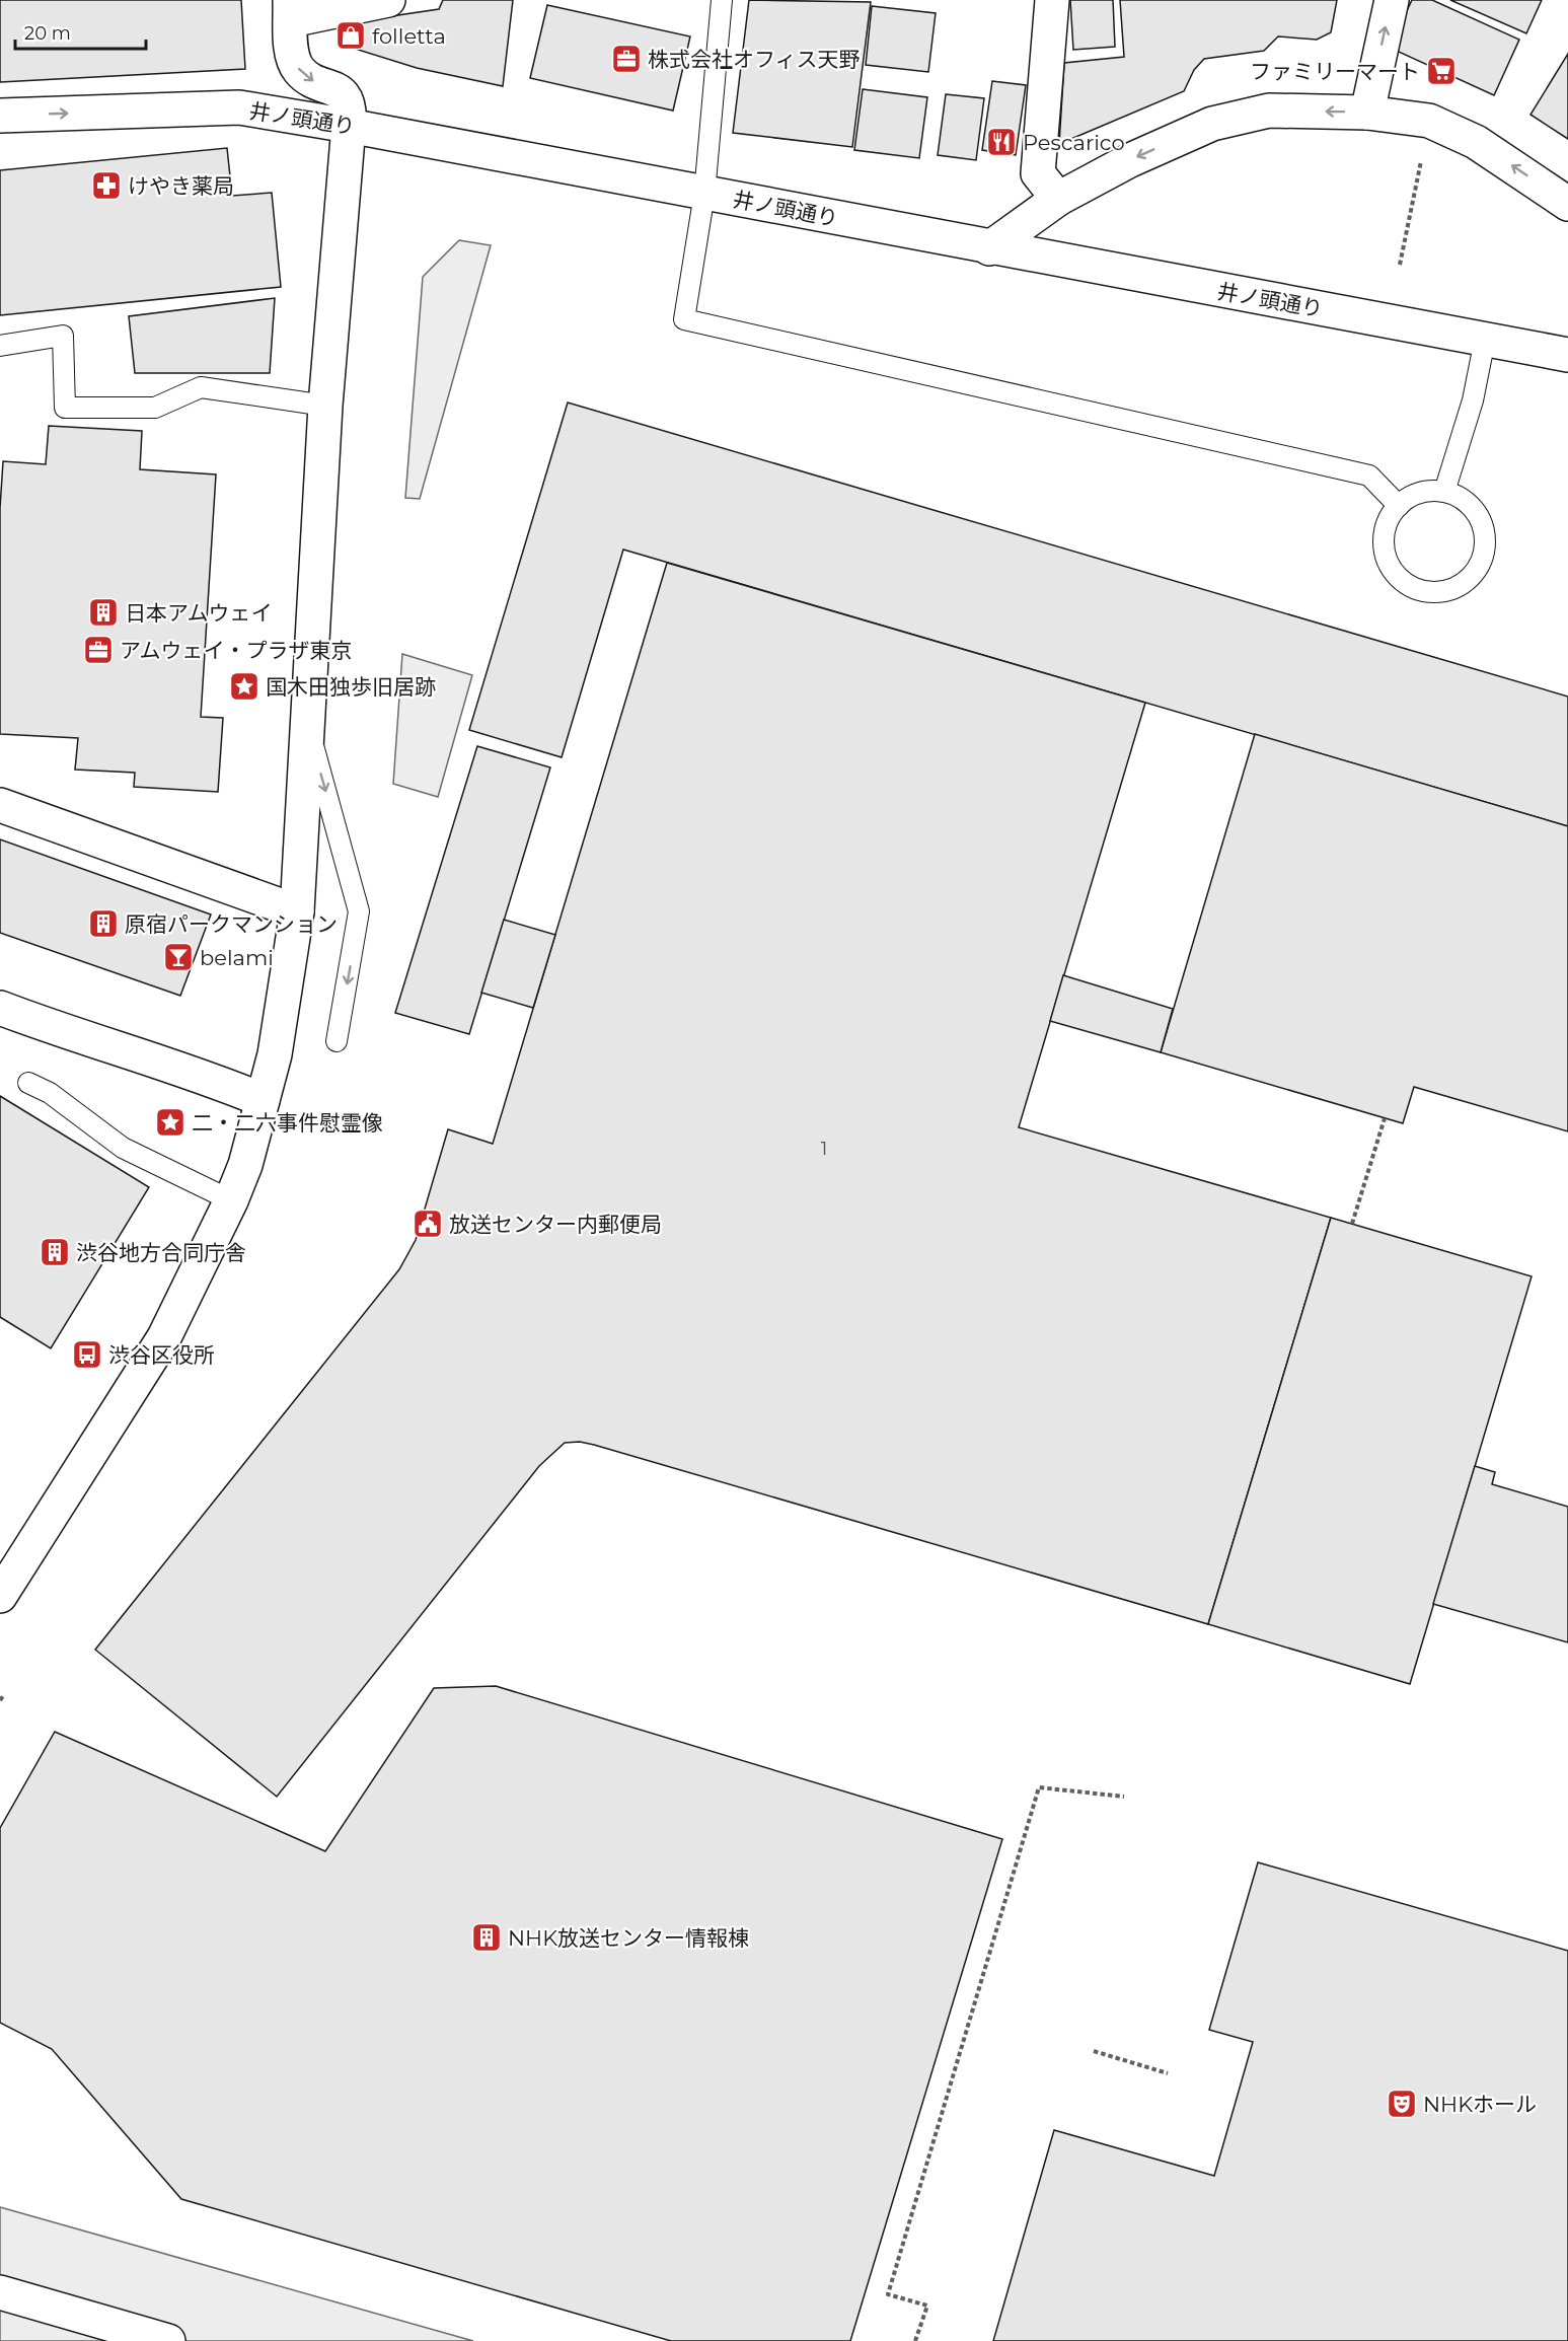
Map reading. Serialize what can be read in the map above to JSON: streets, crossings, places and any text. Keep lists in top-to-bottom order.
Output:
{
  "streets": {
    "street": ["井ノ頭通り"]
  },
  "places": {
    "shop": ["folletta"],
    "office": ["株式会社オフィス天野", "アムウェイ・プラザ東京"],
    "supermarket": ["ファミリーマート"],
    "restaurant": ["Pescarico"],
    "pharmacy": ["けやき薬局"],
    "building": [
      "日本アムウェイ",
      "原宿パークマンション",
      "渋谷地方合同庁舎",
      "NHK放送センター情報棟"
    ],
    "place": ["国木田独歩旧居跡", "二・二六事件慰霊像"],
    "bar": ["belami"],
    "public building": ["放送センター内郵便局"],
    "bus stop": ["渋谷区役所"],
    "theatre": ["NHKホール"]
  },
  "house_numbers": ["1"],
  "scale_bar": "20 m"
}
